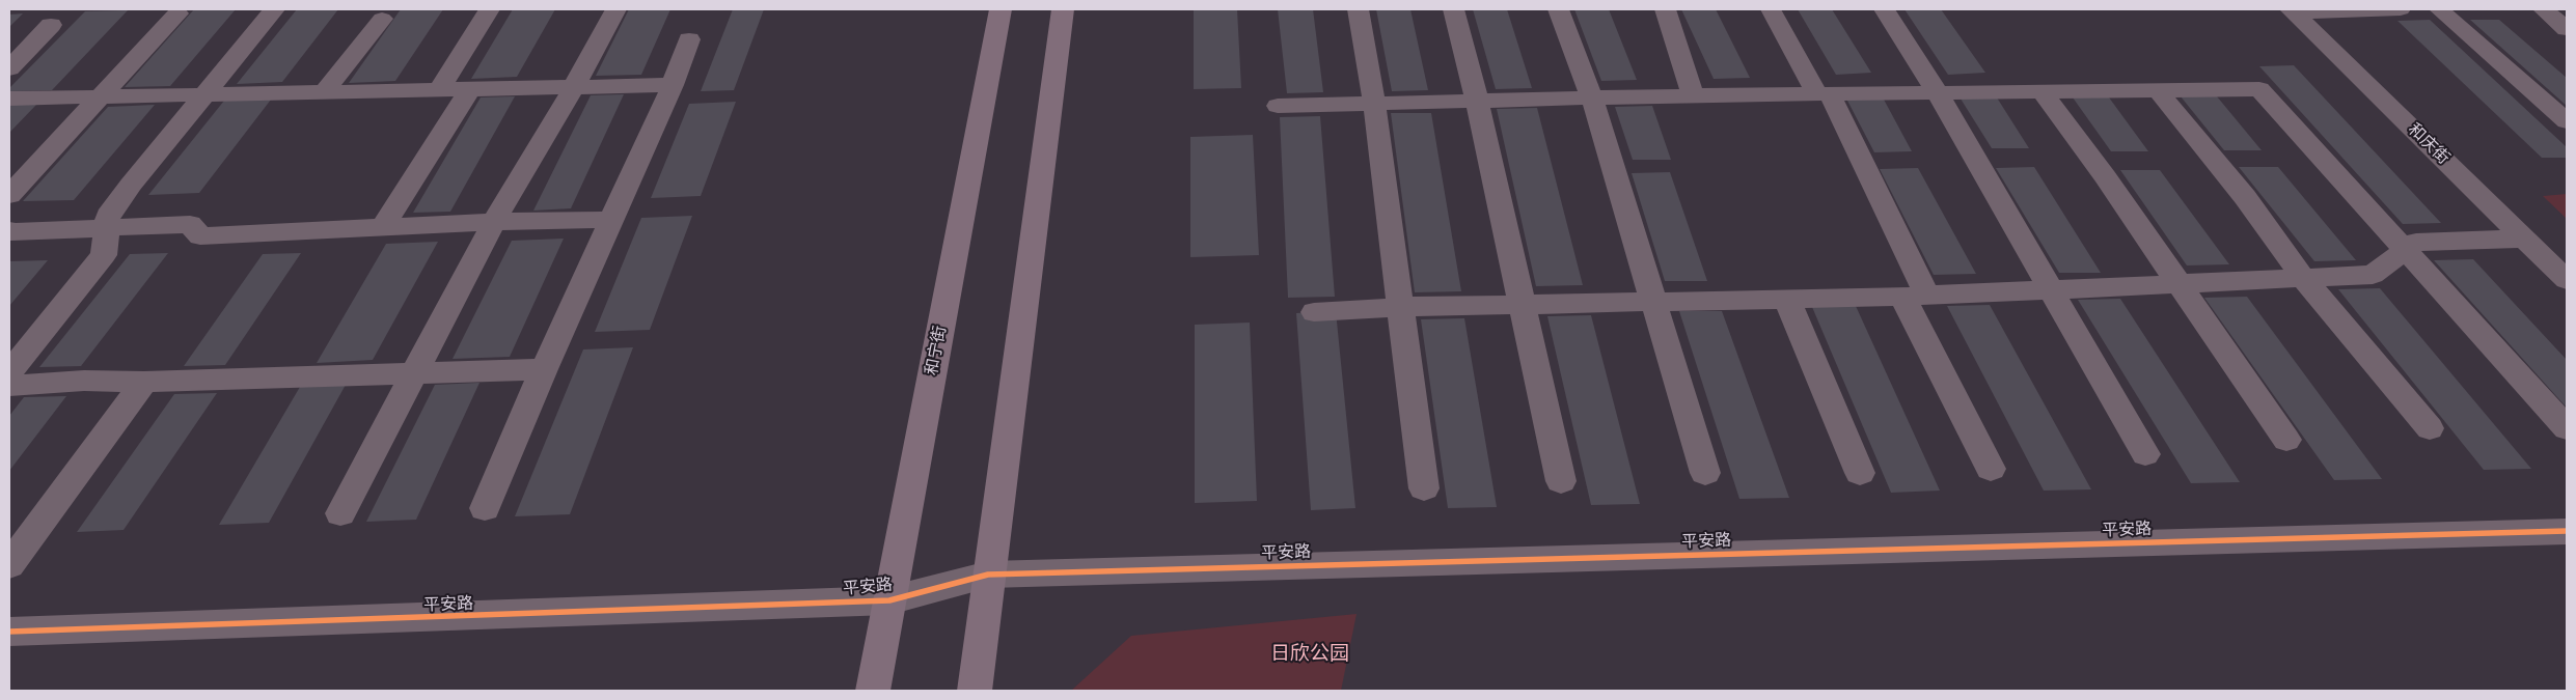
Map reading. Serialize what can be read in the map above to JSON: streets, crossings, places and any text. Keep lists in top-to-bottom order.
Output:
{
  "streets": {
    "main road": ["和宁街"],
    "street": ["和庆街", "平安路"]
  },
  "crossings": [
    ["和宁街", "平安路"]
  ],
  "parks": ["日欣公园"]
}
